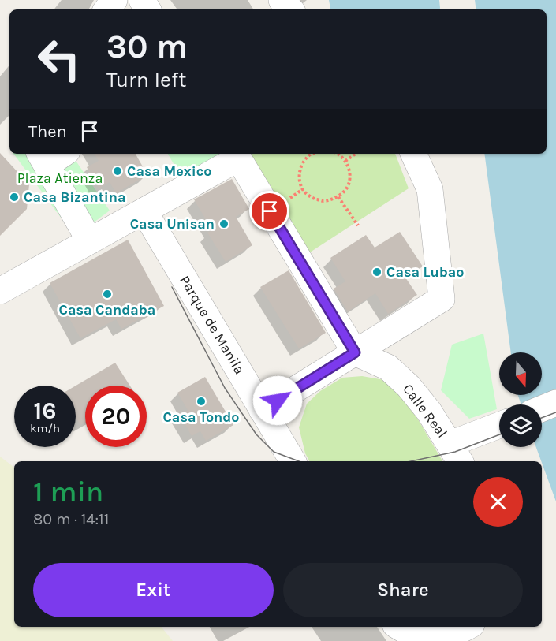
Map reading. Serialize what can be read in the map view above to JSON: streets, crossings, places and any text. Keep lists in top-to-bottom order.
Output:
{
  "streets": {
    "lane": ["Parque de Manila", "Calle Real"]
  },
  "parks": ["Plaza Atienza"],
  "places": [
    "Casa Mexico",
    "Casa Bizantina",
    "Casa Unisan",
    "Casa Lubao",
    "Casa Candaba",
    "Casa Tondo"
  ],
  "north": "bottom",
  "page": {
    "turn": ["30 m", "Turn left"],
    "then": "Then",
    "speed": "16 km/h",
    "limit": "20",
    "heading": ["1 min", "80 m · 14:11"],
    "buttons": ["Exit", "Share"]
  }
}
